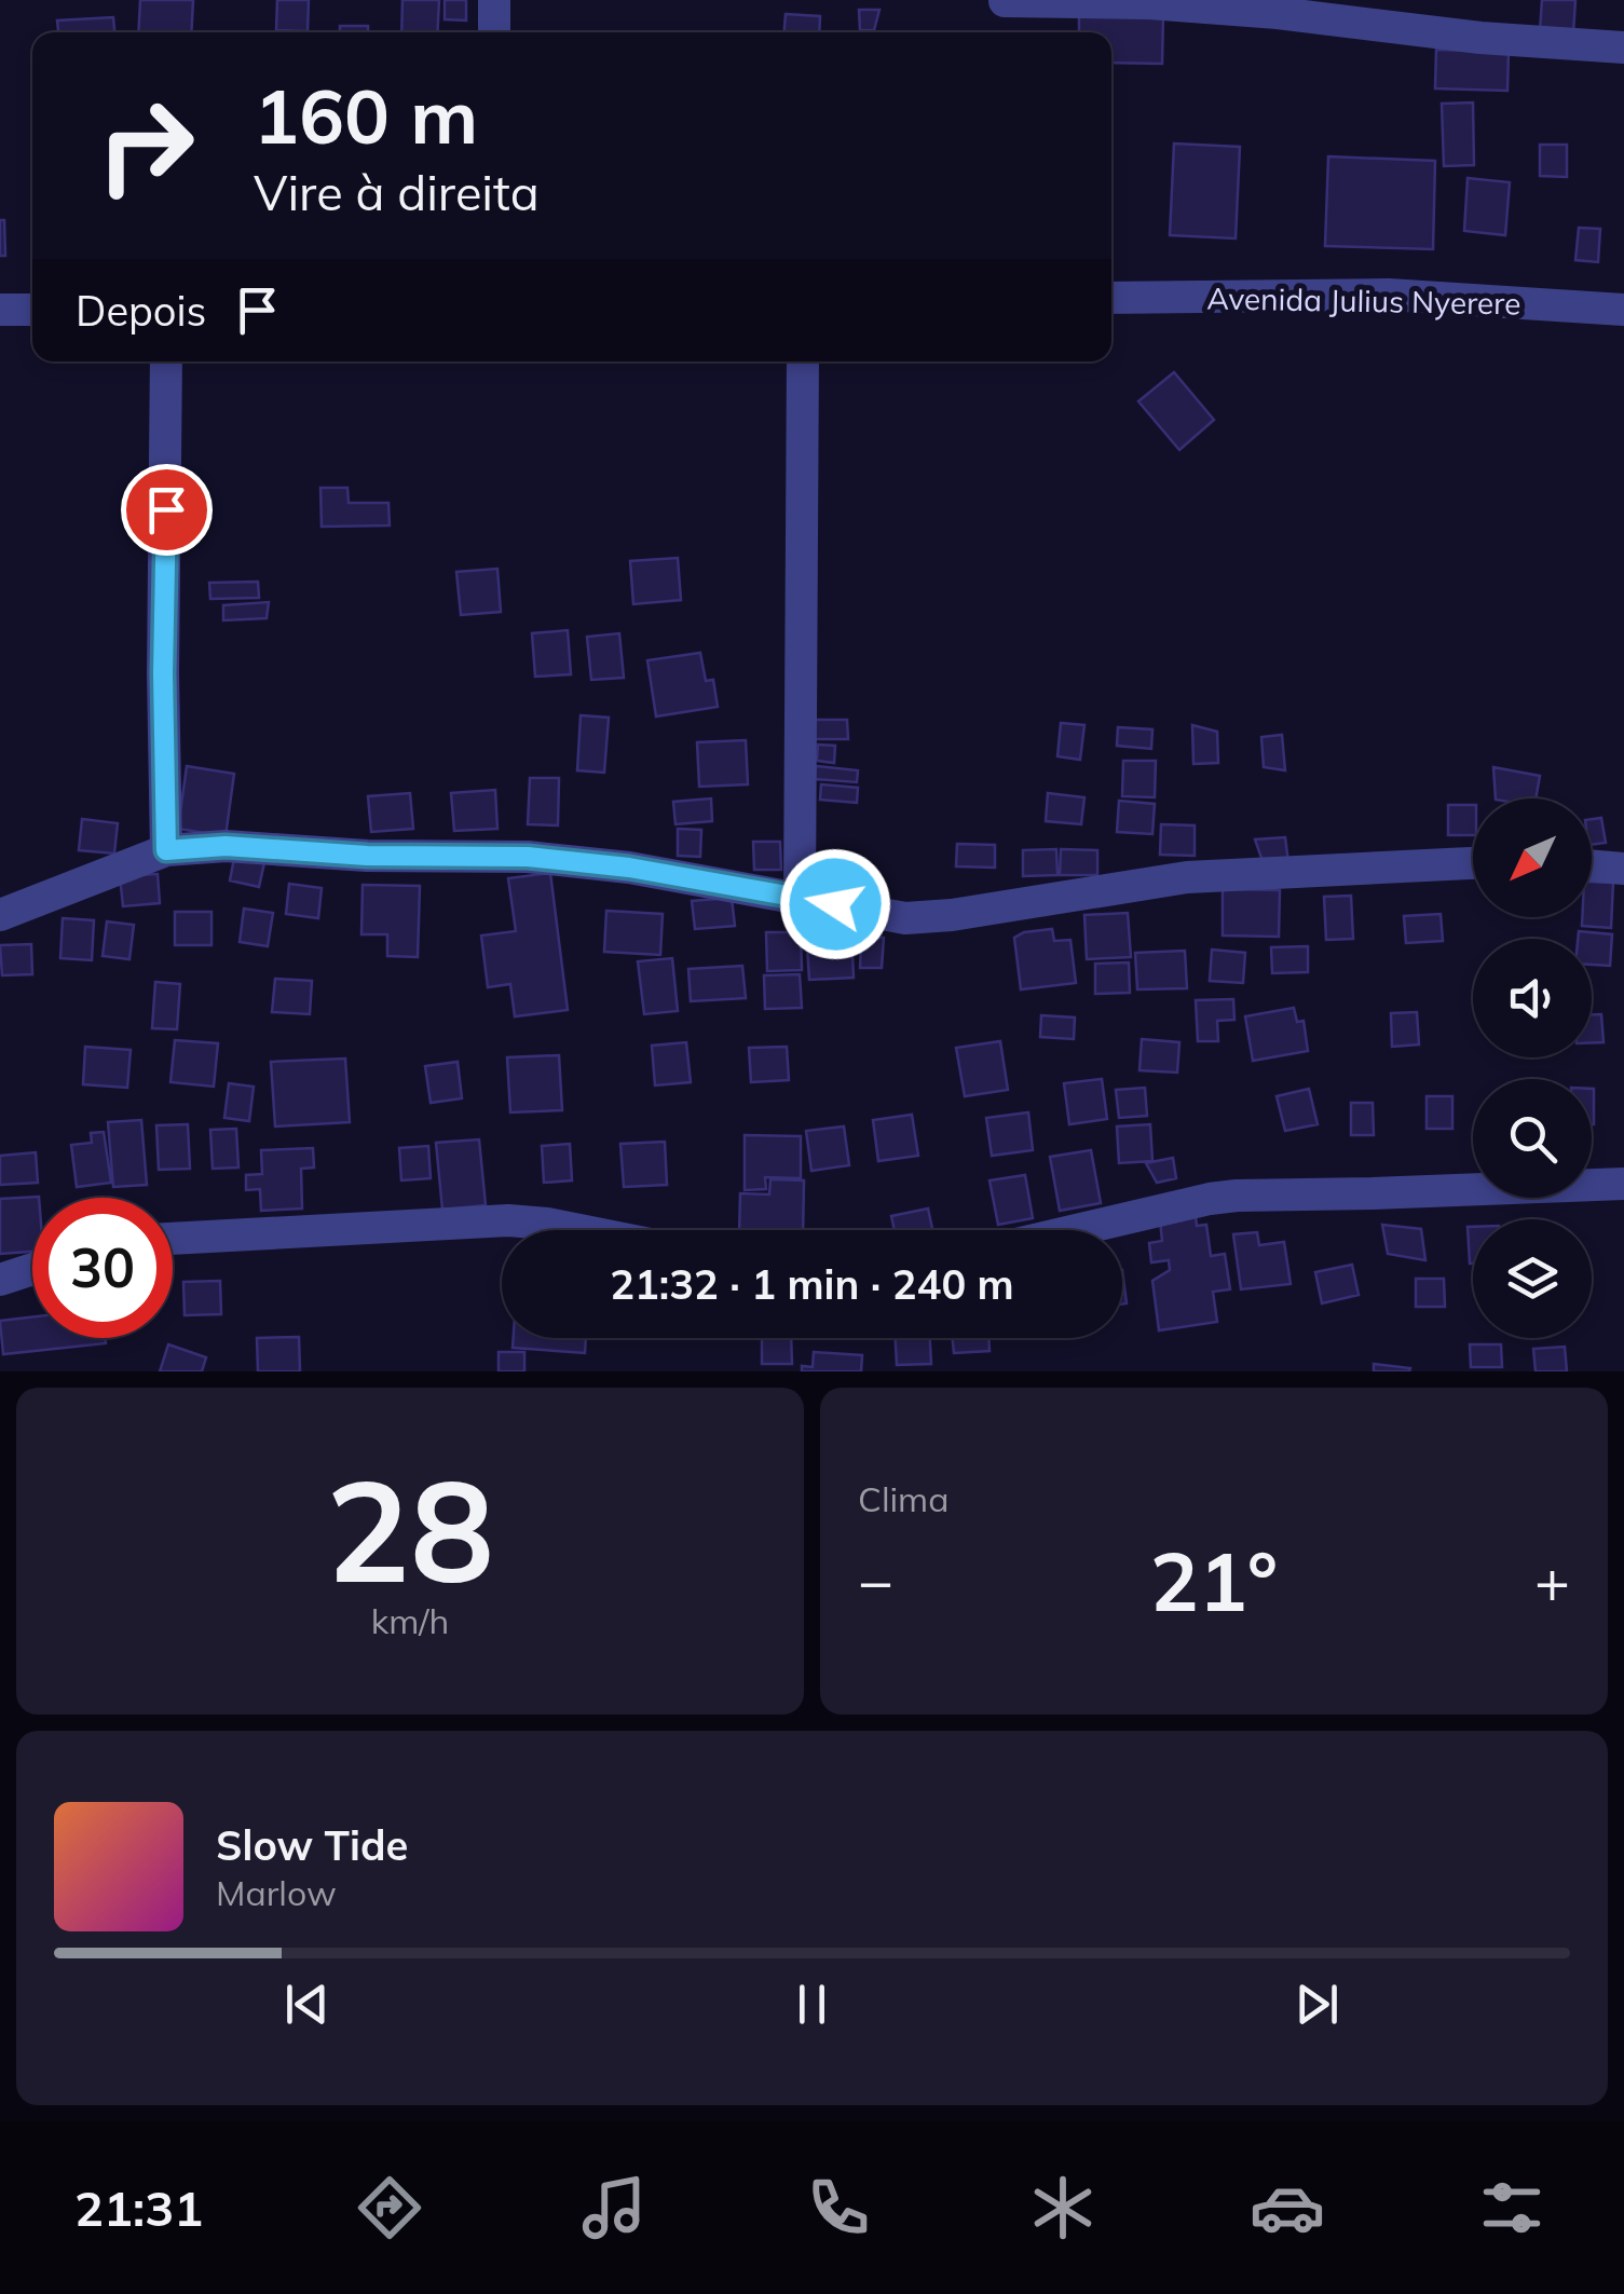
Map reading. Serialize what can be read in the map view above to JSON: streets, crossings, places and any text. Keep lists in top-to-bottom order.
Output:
{
  "streets": {
    "street": ["Avenida Julius Nyerere"]
  },
  "north": "bottom left",
  "page": {
    "turn": ["160 m", "Vire à direita"],
    "then": "Depois",
    "limit": "30",
    "trip": "21:32 · 1 min · 240 m",
    "tile": [
      ["28", "km/h"],
      "Clima"
    ],
    "heat": ["−", "21°", "+"],
    "song": ["Slow Tide", "Marlow"],
    "tabs": "21:31"
  }
}
